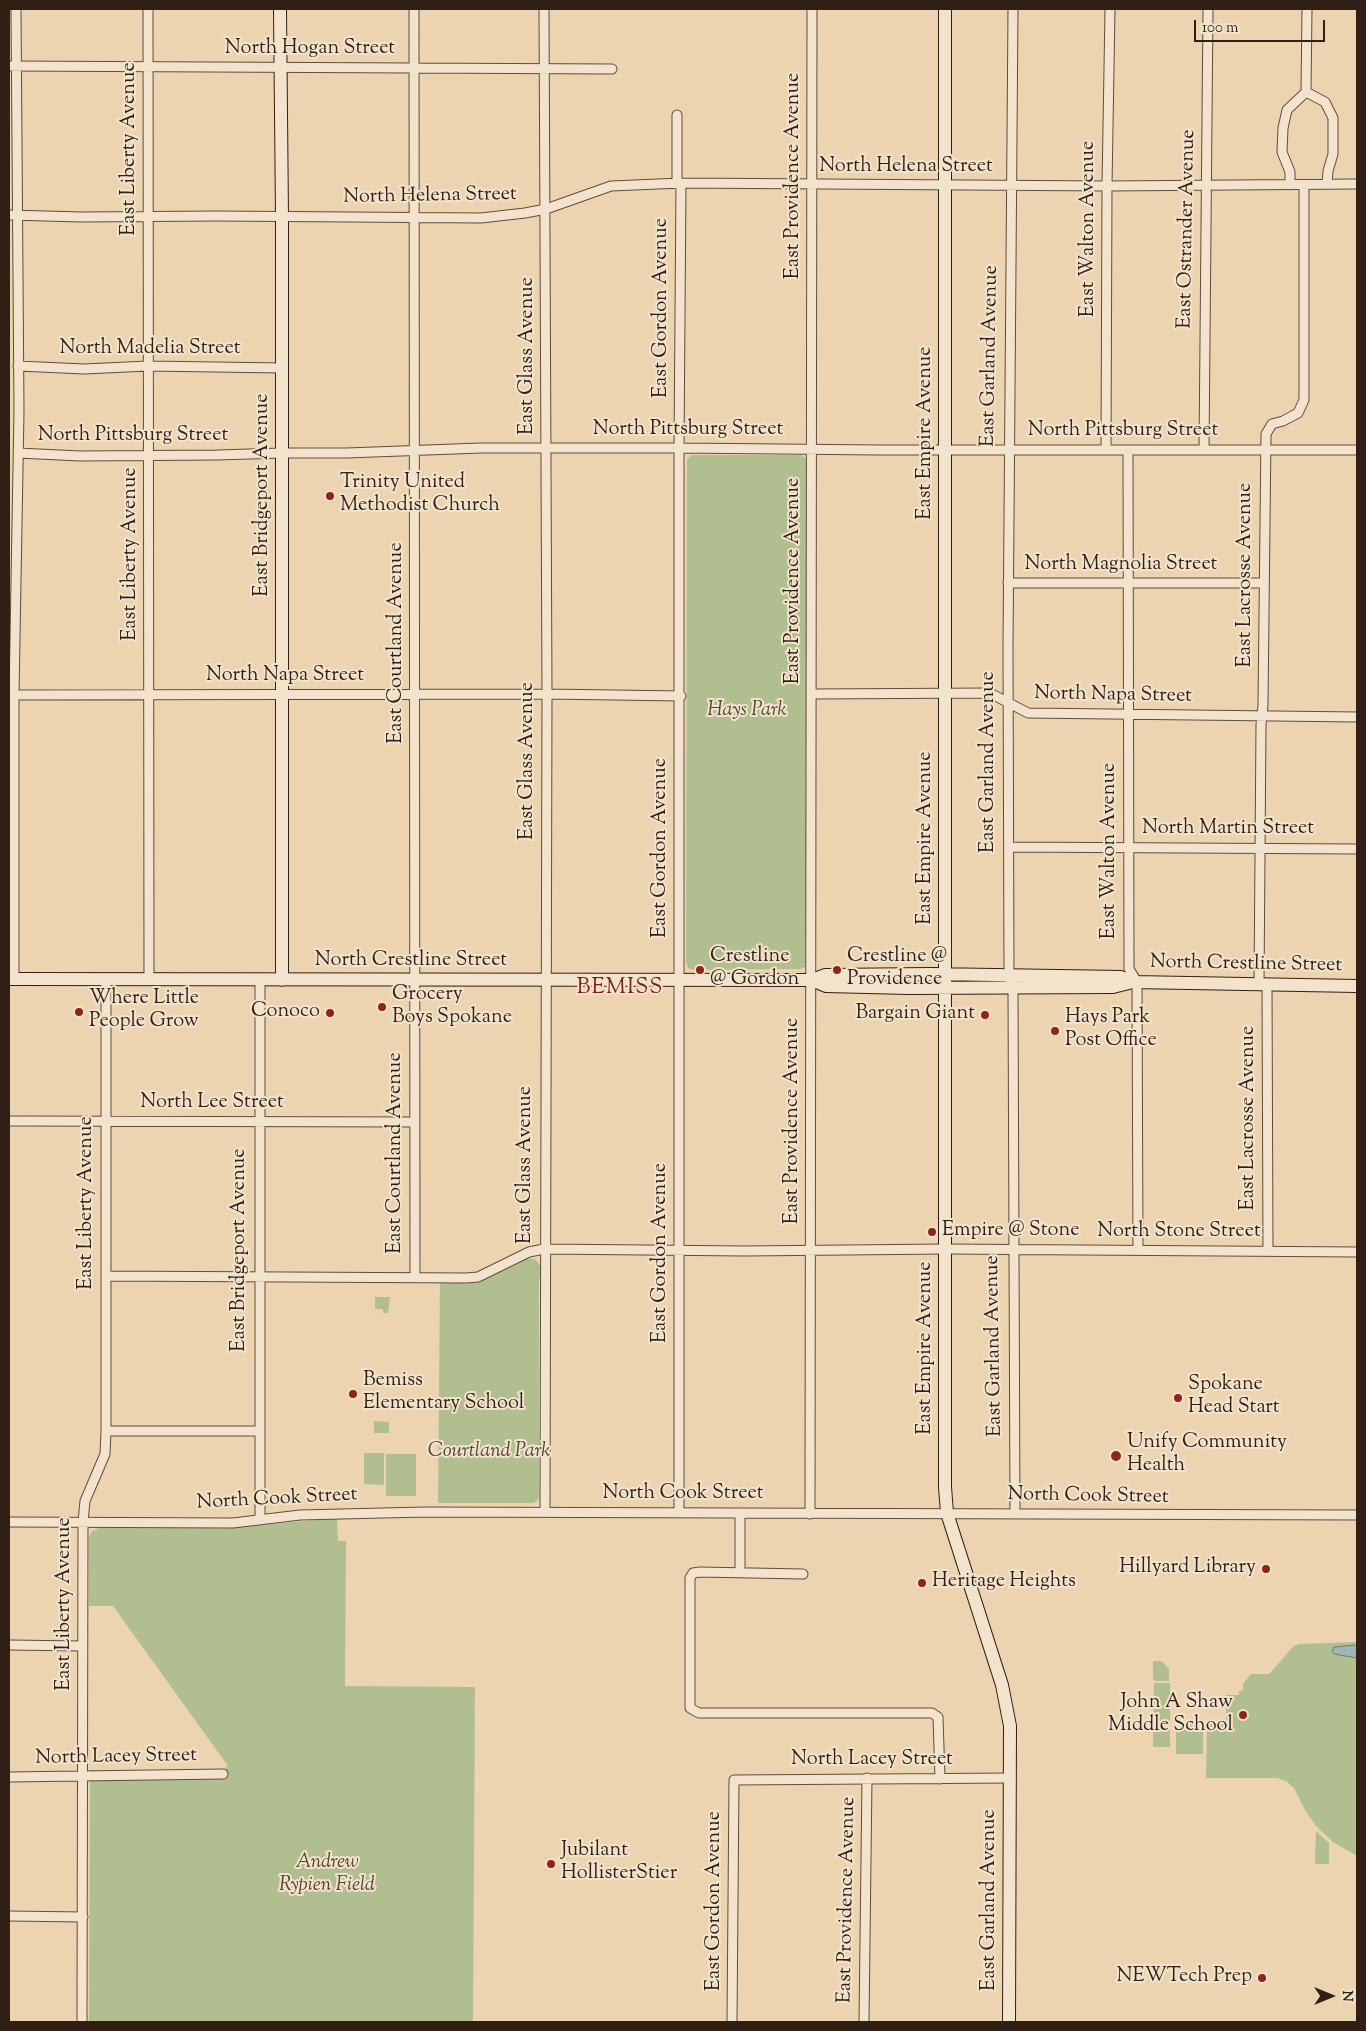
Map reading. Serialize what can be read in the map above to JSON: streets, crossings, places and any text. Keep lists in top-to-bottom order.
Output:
{
  "streets": {
    "street": [
      "North Hogan Street",
      "East Liberty Avenue",
      "North Helena Street",
      "East Providence Avenue",
      "East Walton Avenue",
      "East Ostrander Avenue",
      "East Gordon Avenue",
      "North Madelia Street",
      "East Glass Avenue",
      "East Garland Avenue",
      "North Pittsburg Street",
      "East Empire Avenue",
      "East Bridgeport Avenue",
      "North Magnolia Street",
      "East Lacrosse Avenue",
      "East Courtland Avenue",
      "North Napa Street",
      "North Martin Street",
      "North Crestline Street",
      "North Lee Street",
      "North Stone Street",
      "North Cook Street",
      "North Lacey Street"
    ]
  },
  "crossings": [
    ["North Hogan Street", "East Liberty Avenue"],
    ["North Hogan Street", "East Glass Avenue"],
    ["North Hogan Street", "East Bridgeport Avenue"],
    ["North Hogan Street", "East Courtland Avenue"],
    ["East Liberty Avenue", "North Helena Street"],
    ["East Liberty Avenue", "North Madelia Street"],
    ["East Liberty Avenue", "North Pittsburg Street"],
    ["East Liberty Avenue", "North Napa Street"],
    ["East Liberty Avenue", "North Crestline Street"],
    ["East Liberty Avenue", "North Lee Street"],
    ["East Liberty Avenue", "North Stone Street"],
    ["East Liberty Avenue", "North Cook Street"],
    ["East Liberty Avenue", "North Lacey Street"],
    ["North Helena Street", "East Providence Avenue"],
    ["North Helena Street", "East Walton Avenue"],
    ["North Helena Street", "East Ostrander Avenue"],
    ["North Helena Street", "East Gordon Avenue"],
    ["North Helena Street", "East Glass Avenue"],
    ["North Helena Street", "East Garland Avenue"],
    ["North Helena Street", "East Empire Avenue"],
    ["North Helena Street", "East Bridgeport Avenue"],
    ["North Helena Street", "East Lacrosse Avenue"],
    ["North Helena Street", "East Courtland Avenue"],
    ["East Providence Avenue", "North Pittsburg Street"],
    ["East Providence Avenue", "North Napa Street"],
    ["East Providence Avenue", "North Crestline Street"],
    ["East Providence Avenue", "North Stone Street"],
    ["East Providence Avenue", "North Cook Street"],
    ["East Providence Avenue", "North Lacey Street"],
    ["East Walton Avenue", "North Pittsburg Street"],
    ["East Walton Avenue", "North Magnolia Street"],
    ["East Walton Avenue", "North Napa Street"],
    ["East Walton Avenue", "North Martin Street"],
    ["East Walton Avenue", "North Crestline Street"],
    ["East Walton Avenue", "North Stone Street"],
    ["East Ostrander Avenue", "North Pittsburg Street"],
    ["East Gordon Avenue", "North Pittsburg Street"],
    ["East Gordon Avenue", "North Napa Street"],
    ["East Gordon Avenue", "North Crestline Street"],
    ["East Gordon Avenue", "North Stone Street"],
    ["East Gordon Avenue", "North Cook Street"],
    ["East Gordon Avenue", "North Lacey Street"],
    ["North Madelia Street", "East Bridgeport Avenue"],
    ["East Glass Avenue", "North Pittsburg Street"],
    ["East Glass Avenue", "North Napa Street"],
    ["East Glass Avenue", "North Crestline Street"],
    ["East Glass Avenue", "North Stone Street"],
    ["East Glass Avenue", "North Cook Street"],
    ["East Garland Avenue", "North Pittsburg Street"],
    ["East Garland Avenue", "East Empire Avenue"],
    ["East Garland Avenue", "North Magnolia Street"],
    ["East Garland Avenue", "North Napa Street"],
    ["East Garland Avenue", "North Martin Street"],
    ["East Garland Avenue", "North Crestline Street"],
    ["East Garland Avenue", "North Stone Street"],
    ["East Garland Avenue", "North Cook Street"],
    ["East Garland Avenue", "North Lacey Street"],
    ["North Pittsburg Street", "East Empire Avenue"],
    ["North Pittsburg Street", "East Bridgeport Avenue"],
    ["North Pittsburg Street", "East Lacrosse Avenue"],
    ["North Pittsburg Street", "East Courtland Avenue"],
    ["East Empire Avenue", "North Napa Street"],
    ["East Empire Avenue", "North Crestline Street"],
    ["East Empire Avenue", "North Stone Street"],
    ["East Empire Avenue", "North Cook Street"],
    ["East Empire Avenue", "North Lacey Street"],
    ["East Bridgeport Avenue", "North Napa Street"],
    ["East Bridgeport Avenue", "North Crestline Street"],
    ["East Bridgeport Avenue", "North Lee Street"],
    ["East Bridgeport Avenue", "North Stone Street"],
    ["East Bridgeport Avenue", "North Cook Street"],
    ["North Magnolia Street", "East Lacrosse Avenue"],
    ["East Lacrosse Avenue", "North Napa Street"],
    ["East Lacrosse Avenue", "North Martin Street"],
    ["East Lacrosse Avenue", "North Crestline Street"],
    ["East Lacrosse Avenue", "North Stone Street"],
    ["East Courtland Avenue", "North Napa Street"],
    ["East Courtland Avenue", "North Crestline Street"],
    ["East Courtland Avenue", "North Lee Street"],
    ["East Courtland Avenue", "North Stone Street"]
  ],
  "districts": ["BEMISS"],
  "parks": ["Hays Park", "Courtland Park", "Andrew Rypien Field"],
  "places": [
    "Trinity United Methodist Church",
    "Crestline @ Gordon",
    "Crestline @ Providence",
    "Grocery Boys Spokane",
    "Where Little People Grow",
    "Conoco",
    "Bargain Giant",
    "Hays Park Post Office",
    "Empire @ Stone",
    "Bemiss Elementary School",
    "Spokane Head Start",
    "Unify Community Health",
    "Hillyard Library",
    "Heritage Heights",
    "John A Shaw Middle School",
    "Jubilant HollisterStier",
    "NEWTech Prep"
  ],
  "scale_bar": "100 m",
  "north": "right"
}
